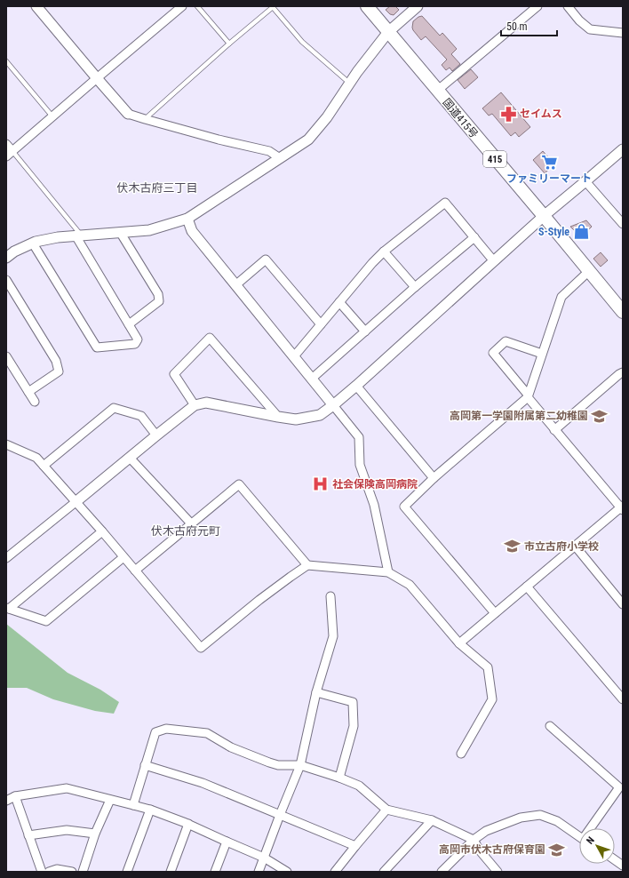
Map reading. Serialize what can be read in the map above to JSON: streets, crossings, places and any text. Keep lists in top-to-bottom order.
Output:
{
  "streets": {
    "highway": ["国道415号", "415"]
  },
  "districts": ["伏木古府三丁目", "伏木古府元町"],
  "places": {
    "pharmacy": ["セイムス"],
    "supermarket": ["ファミリーマート"],
    "shop": ["S-Style"],
    "school or university": ["高岡第一学園附属第二幼稚園", "市立古府小学校", "高岡市伏木古府保育園"],
    "hospital": ["社会保険高岡病院"]
  },
  "scale_bar": "50 m",
  "north": "top left"
}
